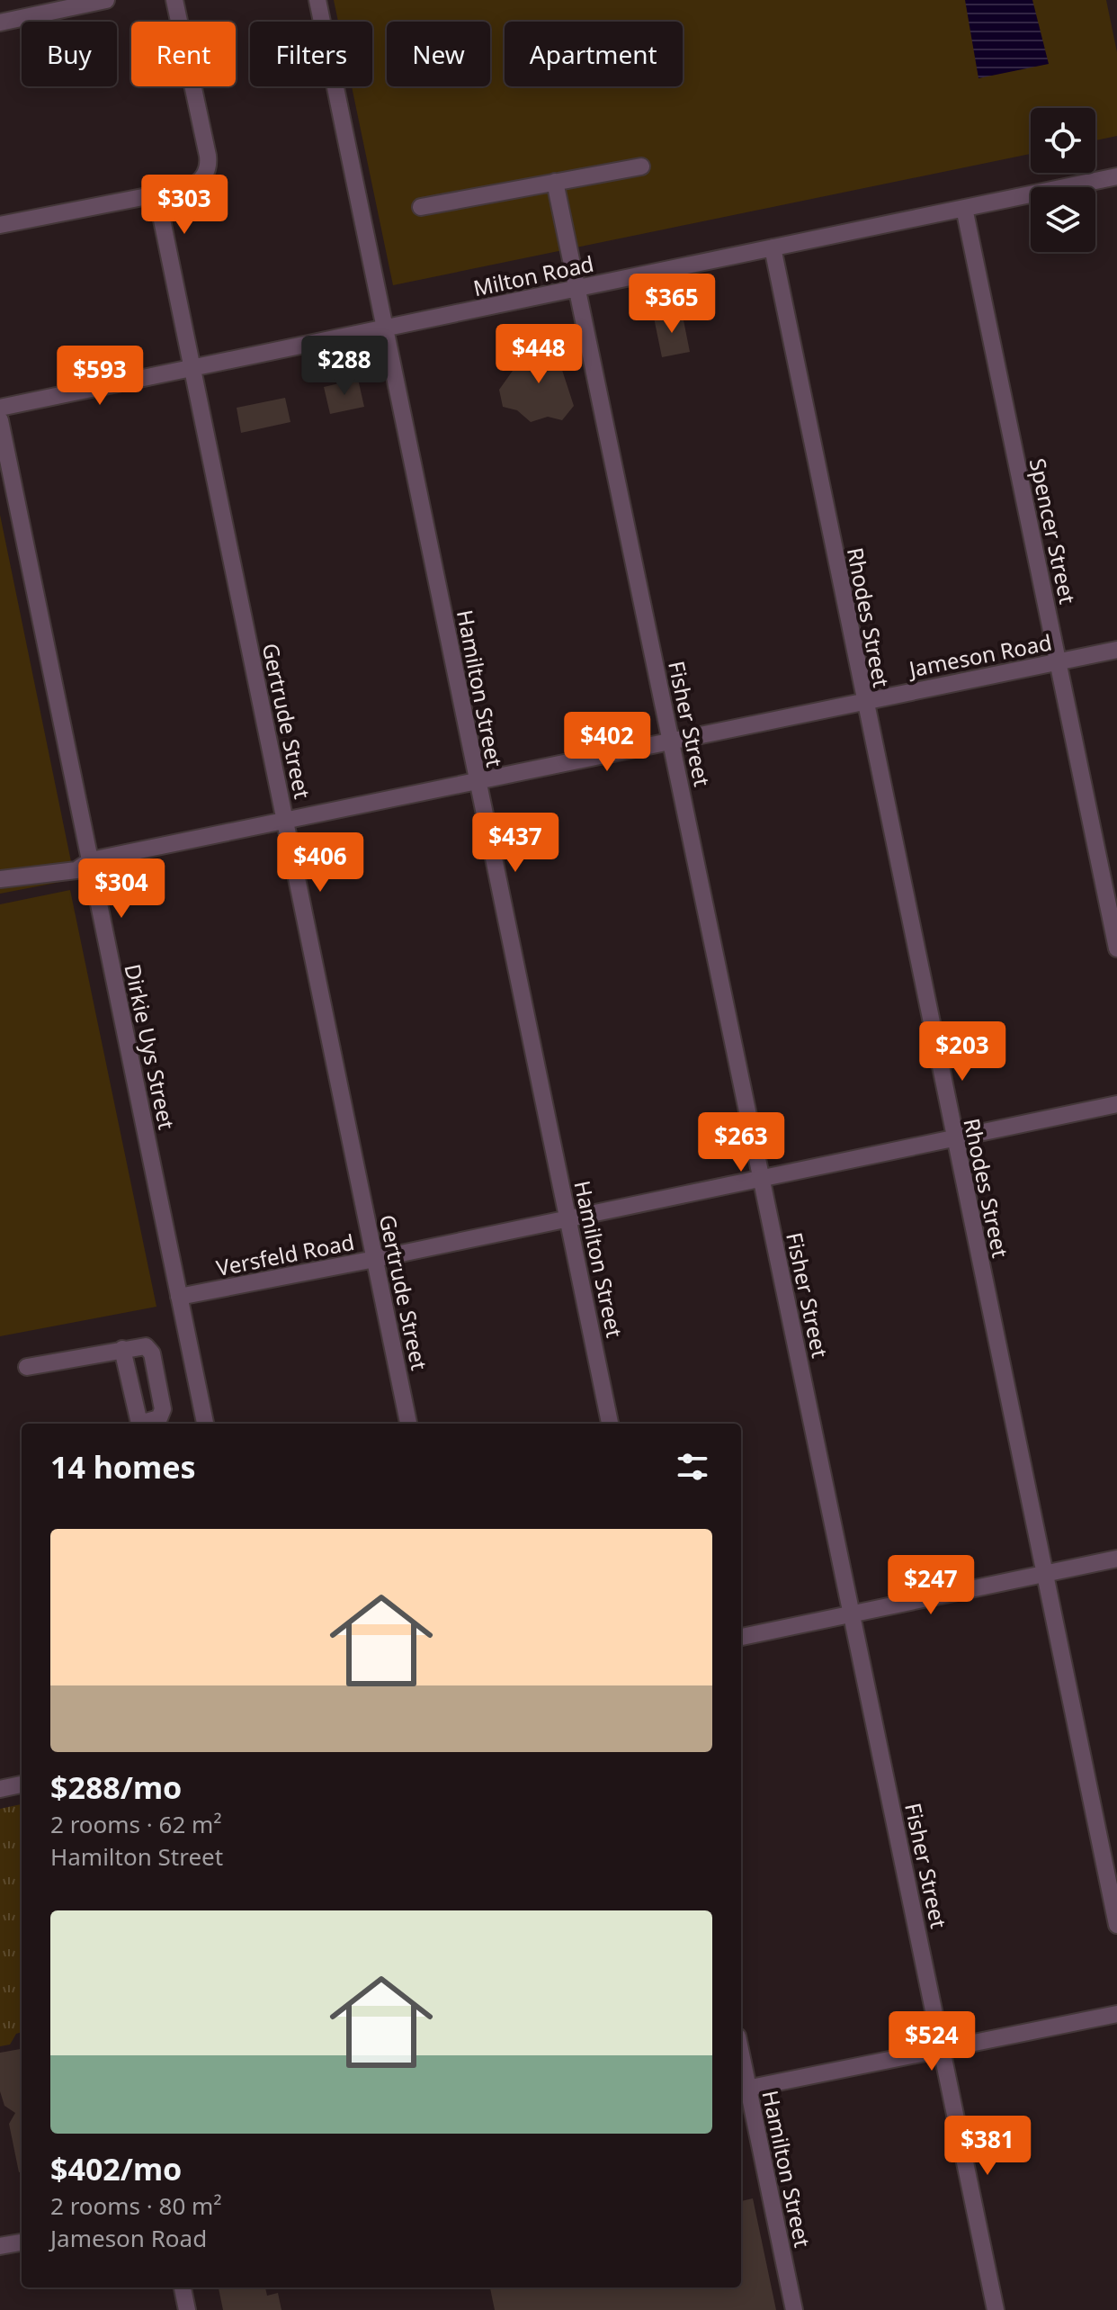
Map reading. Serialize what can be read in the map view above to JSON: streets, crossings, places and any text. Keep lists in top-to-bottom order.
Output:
{
  "streets": {
    "street": [
      "Milton Road",
      "Spencer Street",
      "Rhodes Street",
      "Jameson Road",
      "Hamilton Street",
      "Gertrude Street",
      "Fisher Street",
      "Dirkie Uys Street",
      "Versfeld Road"
    ]
  },
  "crossings": [
    ["Milton Road", "Spencer Street"],
    ["Milton Road", "Rhodes Street"],
    ["Milton Road", "Hamilton Street"],
    ["Milton Road", "Gertrude Street"],
    ["Milton Road", "Fisher Street"],
    ["Spencer Street", "Jameson Road"],
    ["Rhodes Street", "Jameson Road"],
    ["Rhodes Street", "Versfeld Road"],
    ["Jameson Road", "Hamilton Street"],
    ["Jameson Road", "Gertrude Street"],
    ["Jameson Road", "Fisher Street"],
    ["Jameson Road", "Dirkie Uys Street"],
    ["Hamilton Street", "Versfeld Road"],
    ["Gertrude Street", "Versfeld Road"],
    ["Fisher Street", "Versfeld Road"],
    ["Dirkie Uys Street", "Versfeld Road"]
  ],
  "page": {
    "chip": [
      "Buy",
      "Rent",
      "Filters",
      "New",
      "Apartment"
    ],
    "price": [
      "$303",
      "$365",
      "$448",
      "$288",
      "$593",
      "$402",
      "$437",
      "$406",
      "$304",
      "$203",
      "$263",
      "$247",
      "$524",
      "$381"
    ],
    "heading": "14 homes",
    "list": [
      {
        "name": "$288/mo",
        "note": "2 rooms · 62 m² · Hamilton Street"
      },
      {
        "name": "$402/mo",
        "note": "2 rooms · 80 m² · Jameson Road"
      }
    ]
  }
}
